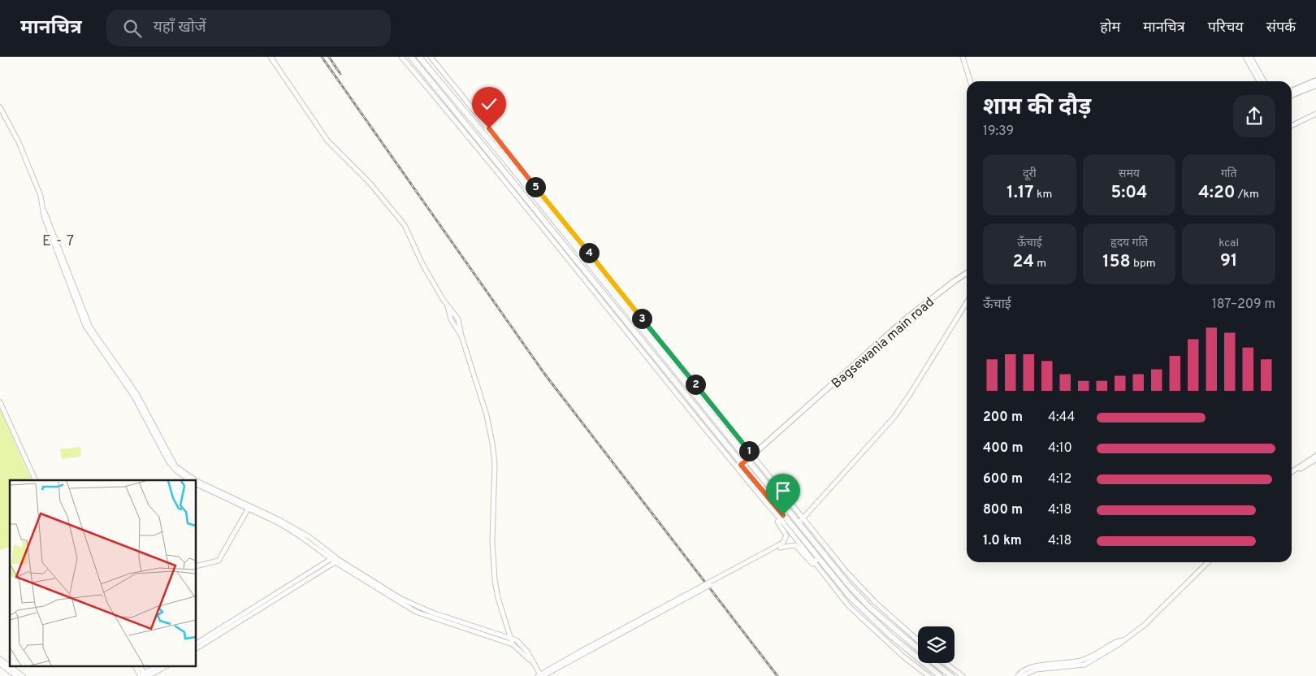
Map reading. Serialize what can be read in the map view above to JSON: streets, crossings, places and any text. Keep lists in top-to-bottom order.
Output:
{
  "streets": {
    "main road": ["Bagsewania main road"]
  },
  "districts": ["E - 7"],
  "page": {
    "header": "मानचित्र",
    "search": "यहाँ खोजें",
    "nav": [
      "होम",
      "मानचित्र",
      "परिचय",
      "संपर्क"
    ],
    "heading": ["शाम की दौड़", "19:39"],
    "stats": [
      ["दूरी", "1.17 km"],
      ["समय", "5:04"],
      ["गति", "4:20 /km"],
      ["ऊँचाई", "24 m"],
      ["हृदय गति", "158 bpm"],
      ["kcal", "91"]
    ],
    "pins": [
      "5",
      "4",
      "3",
      "2",
      "1"
    ],
    "chart": ["ऊँचाई", "187–209 m"],
    "list": [
      {
        "name": "200 m",
        "note": "4:44"
      },
      {
        "name": "400 m",
        "note": "4:10"
      },
      {
        "name": "600 m",
        "note": "4:12"
      },
      {
        "name": "800 m",
        "note": "4:18"
      },
      {
        "name": "1.0 km",
        "note": "4:18"
      }
    ]
  }
}
